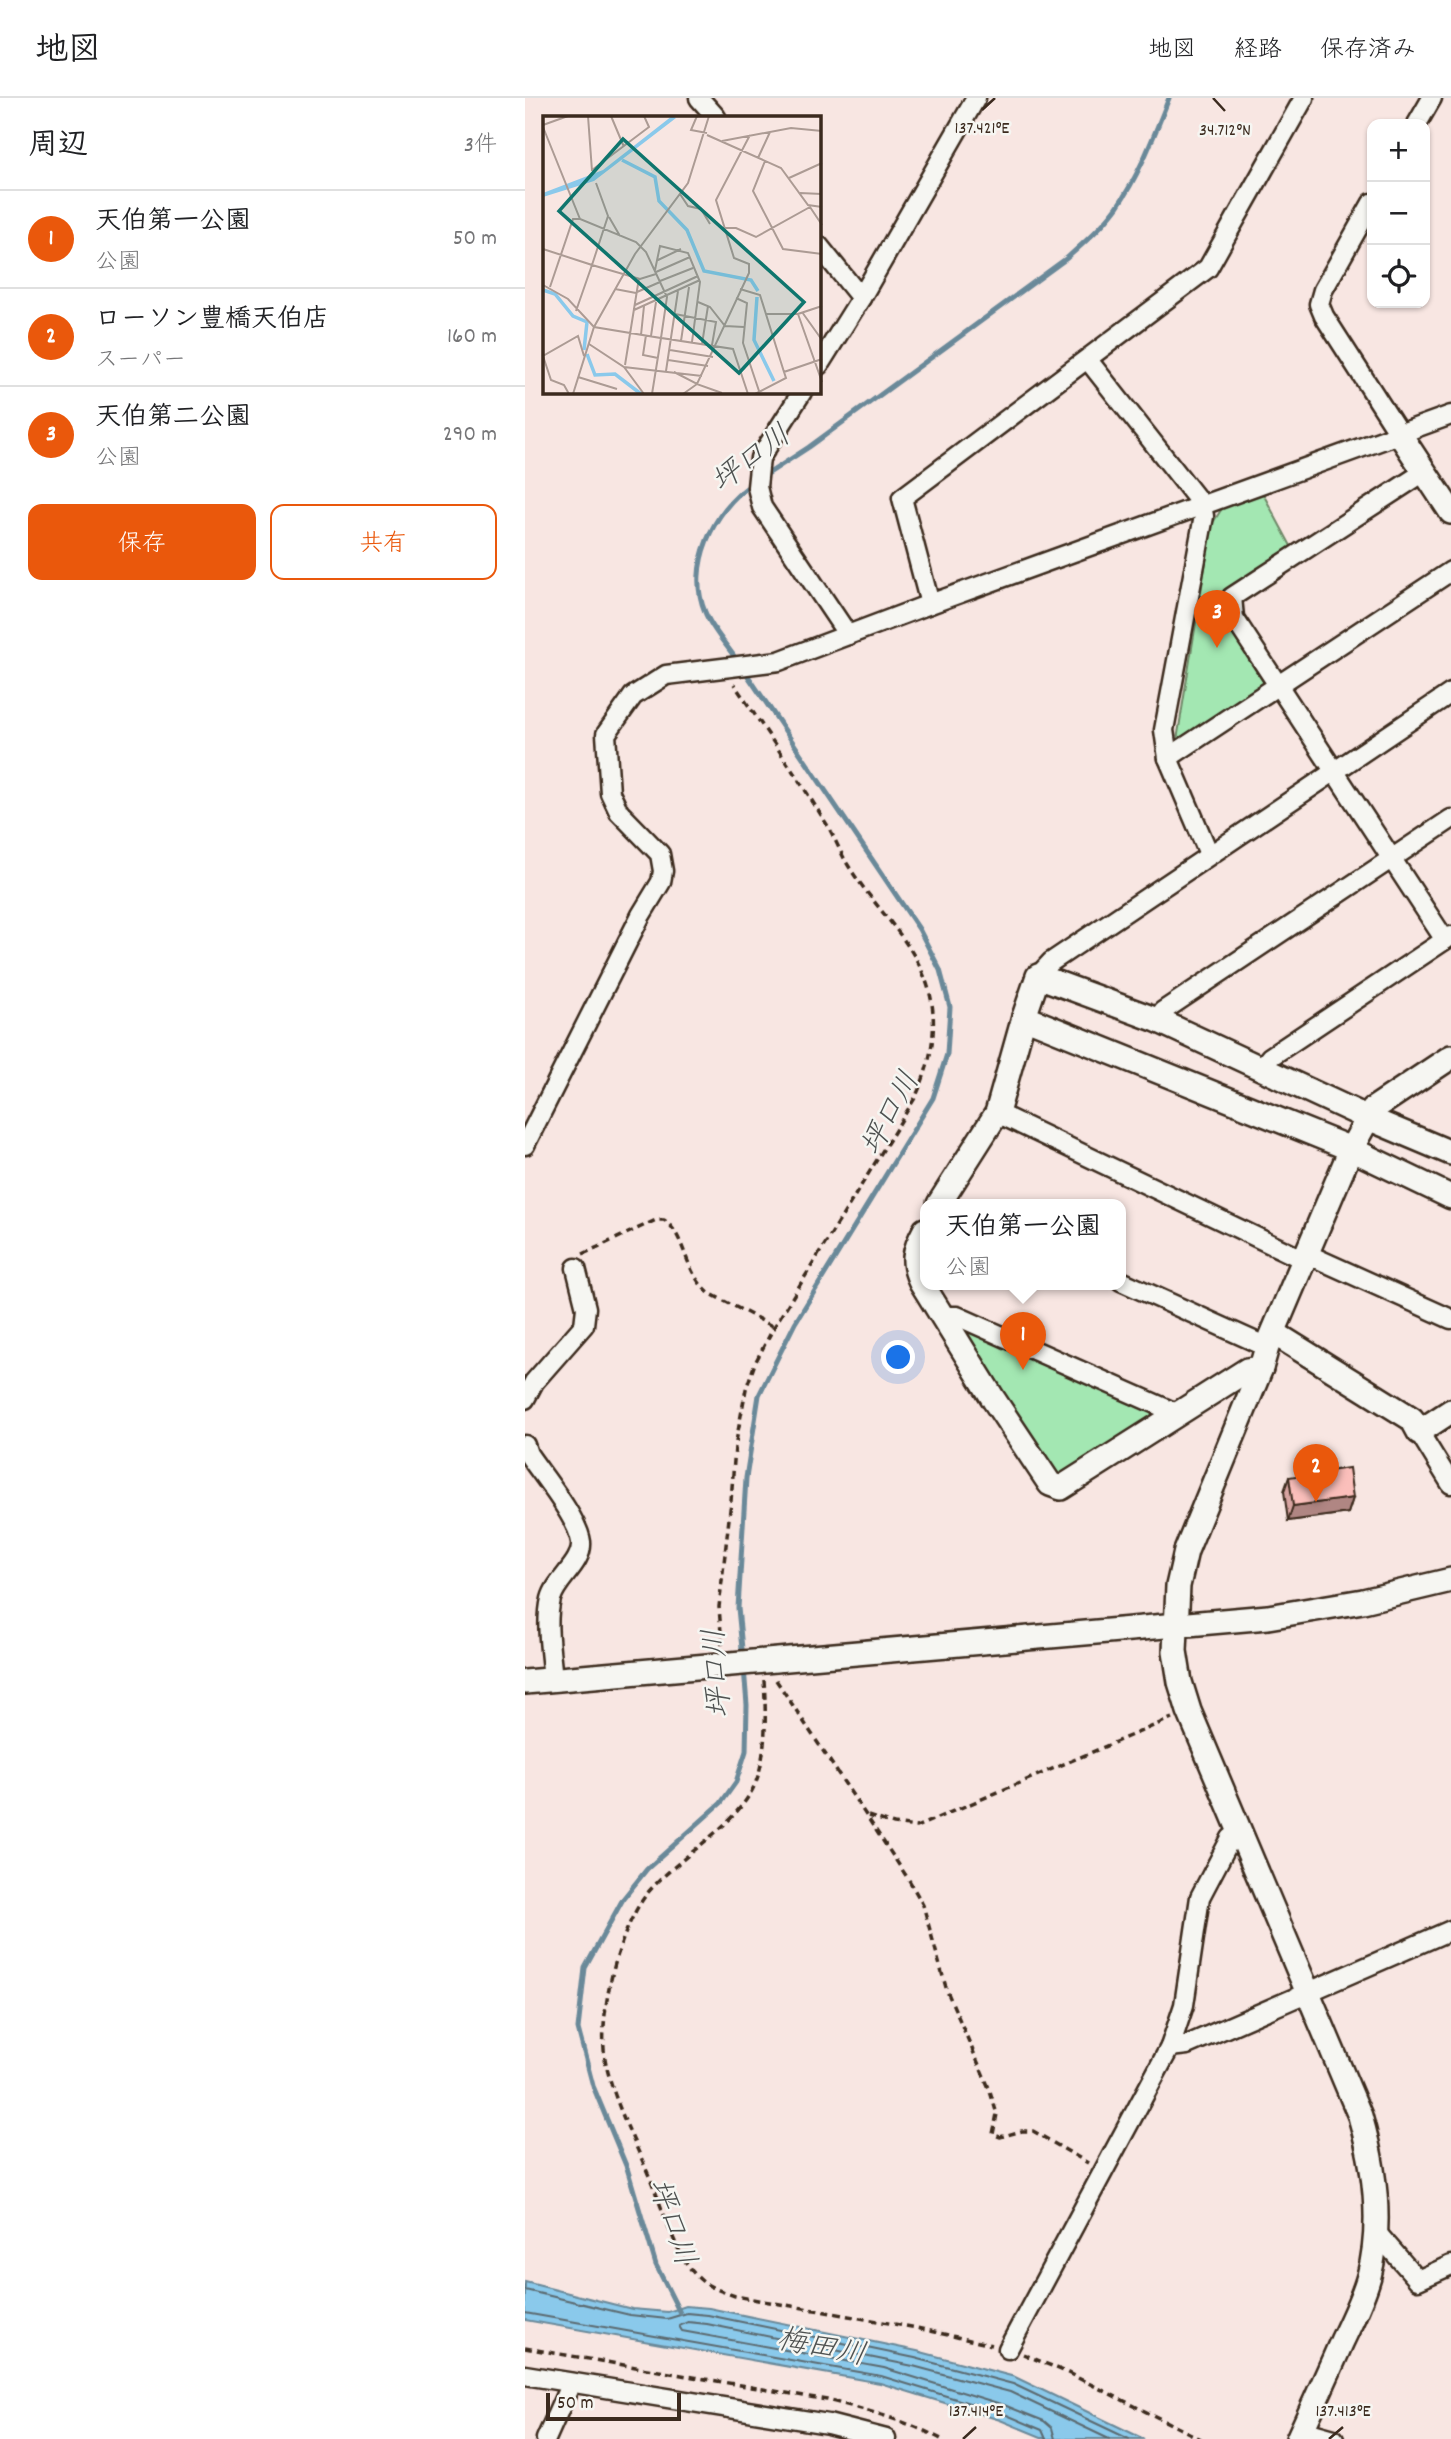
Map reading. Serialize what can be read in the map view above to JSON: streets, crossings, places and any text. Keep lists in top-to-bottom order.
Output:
{
  "water": ["坪口川", "梅田川"],
  "scale_bar": "50 m",
  "page": {
    "header": "地図",
    "nav": ["地図", "経路", "保存済み"],
    "heading": ["周辺", "3件"],
    "map_buttons": ["+", "−"],
    "list": [
      {
        "mark": "1",
        "name": "天伯第一公園",
        "note": "公園",
        "value": "50 m"
      },
      {
        "mark": "2",
        "name": "ローソン豊橋天伯店",
        "note": "スーパー",
        "value": "160 m"
      },
      {
        "mark": "3",
        "name": "天伯第二公園",
        "note": "公園",
        "value": "290 m"
      }
    ],
    "buttons": ["保存", "共有"],
    "pins": ["3", "1", "2"],
    "popup": ["天伯第一公園", "公園"],
    "scale": "50 m"
  },
  "coordinates": [
    "137.421°E",
    "34.712°N",
    "137.414°E",
    "137.413°E"
  ]
}
